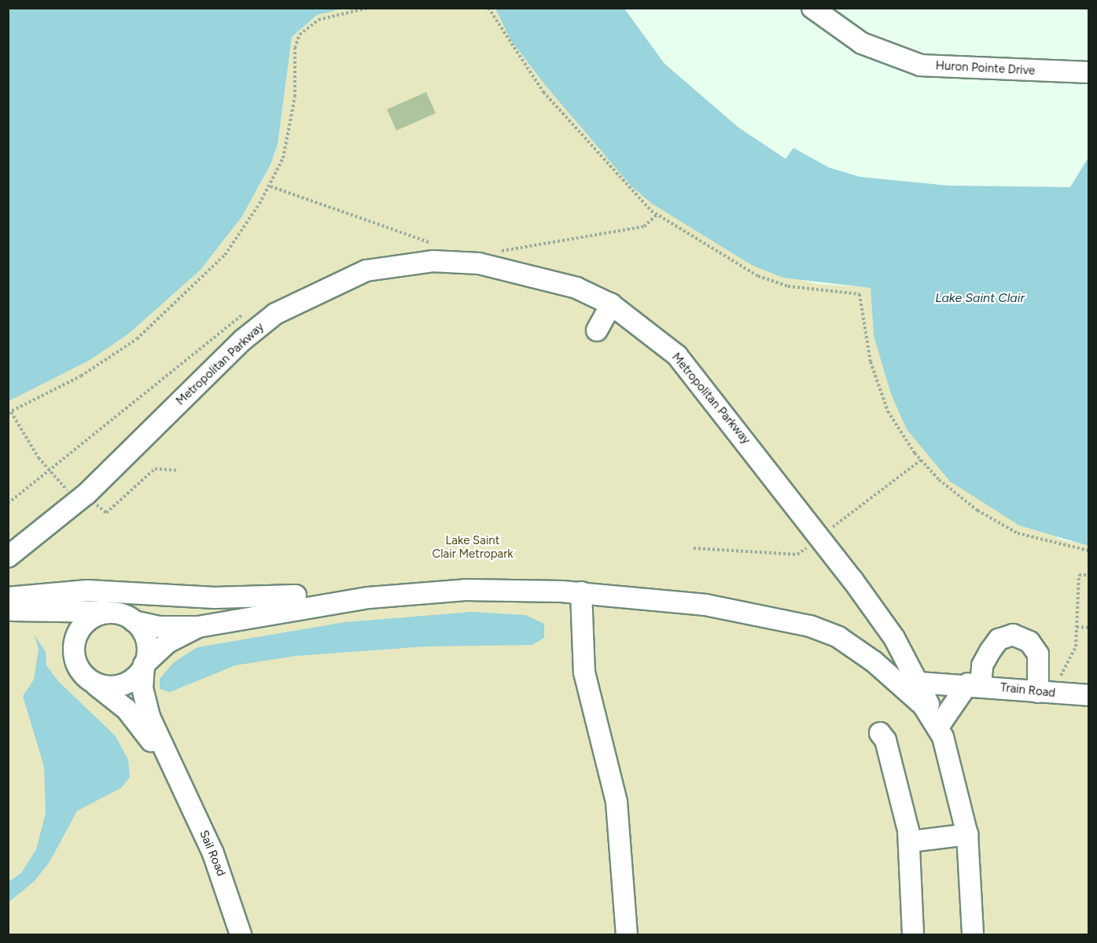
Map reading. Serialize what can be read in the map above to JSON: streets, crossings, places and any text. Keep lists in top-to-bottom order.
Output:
{
  "streets": {
    "street": [
      "Huron Pointe Drive",
      "Metropolitan Parkway",
      "Train Road",
      "Sail Road"
    ]
  },
  "crossings": [
    ["Metropolitan Parkway", "Train Road"]
  ],
  "water": ["Lake Saint Clair"],
  "parks": ["Lake Saint Clair Metropark"]
}
